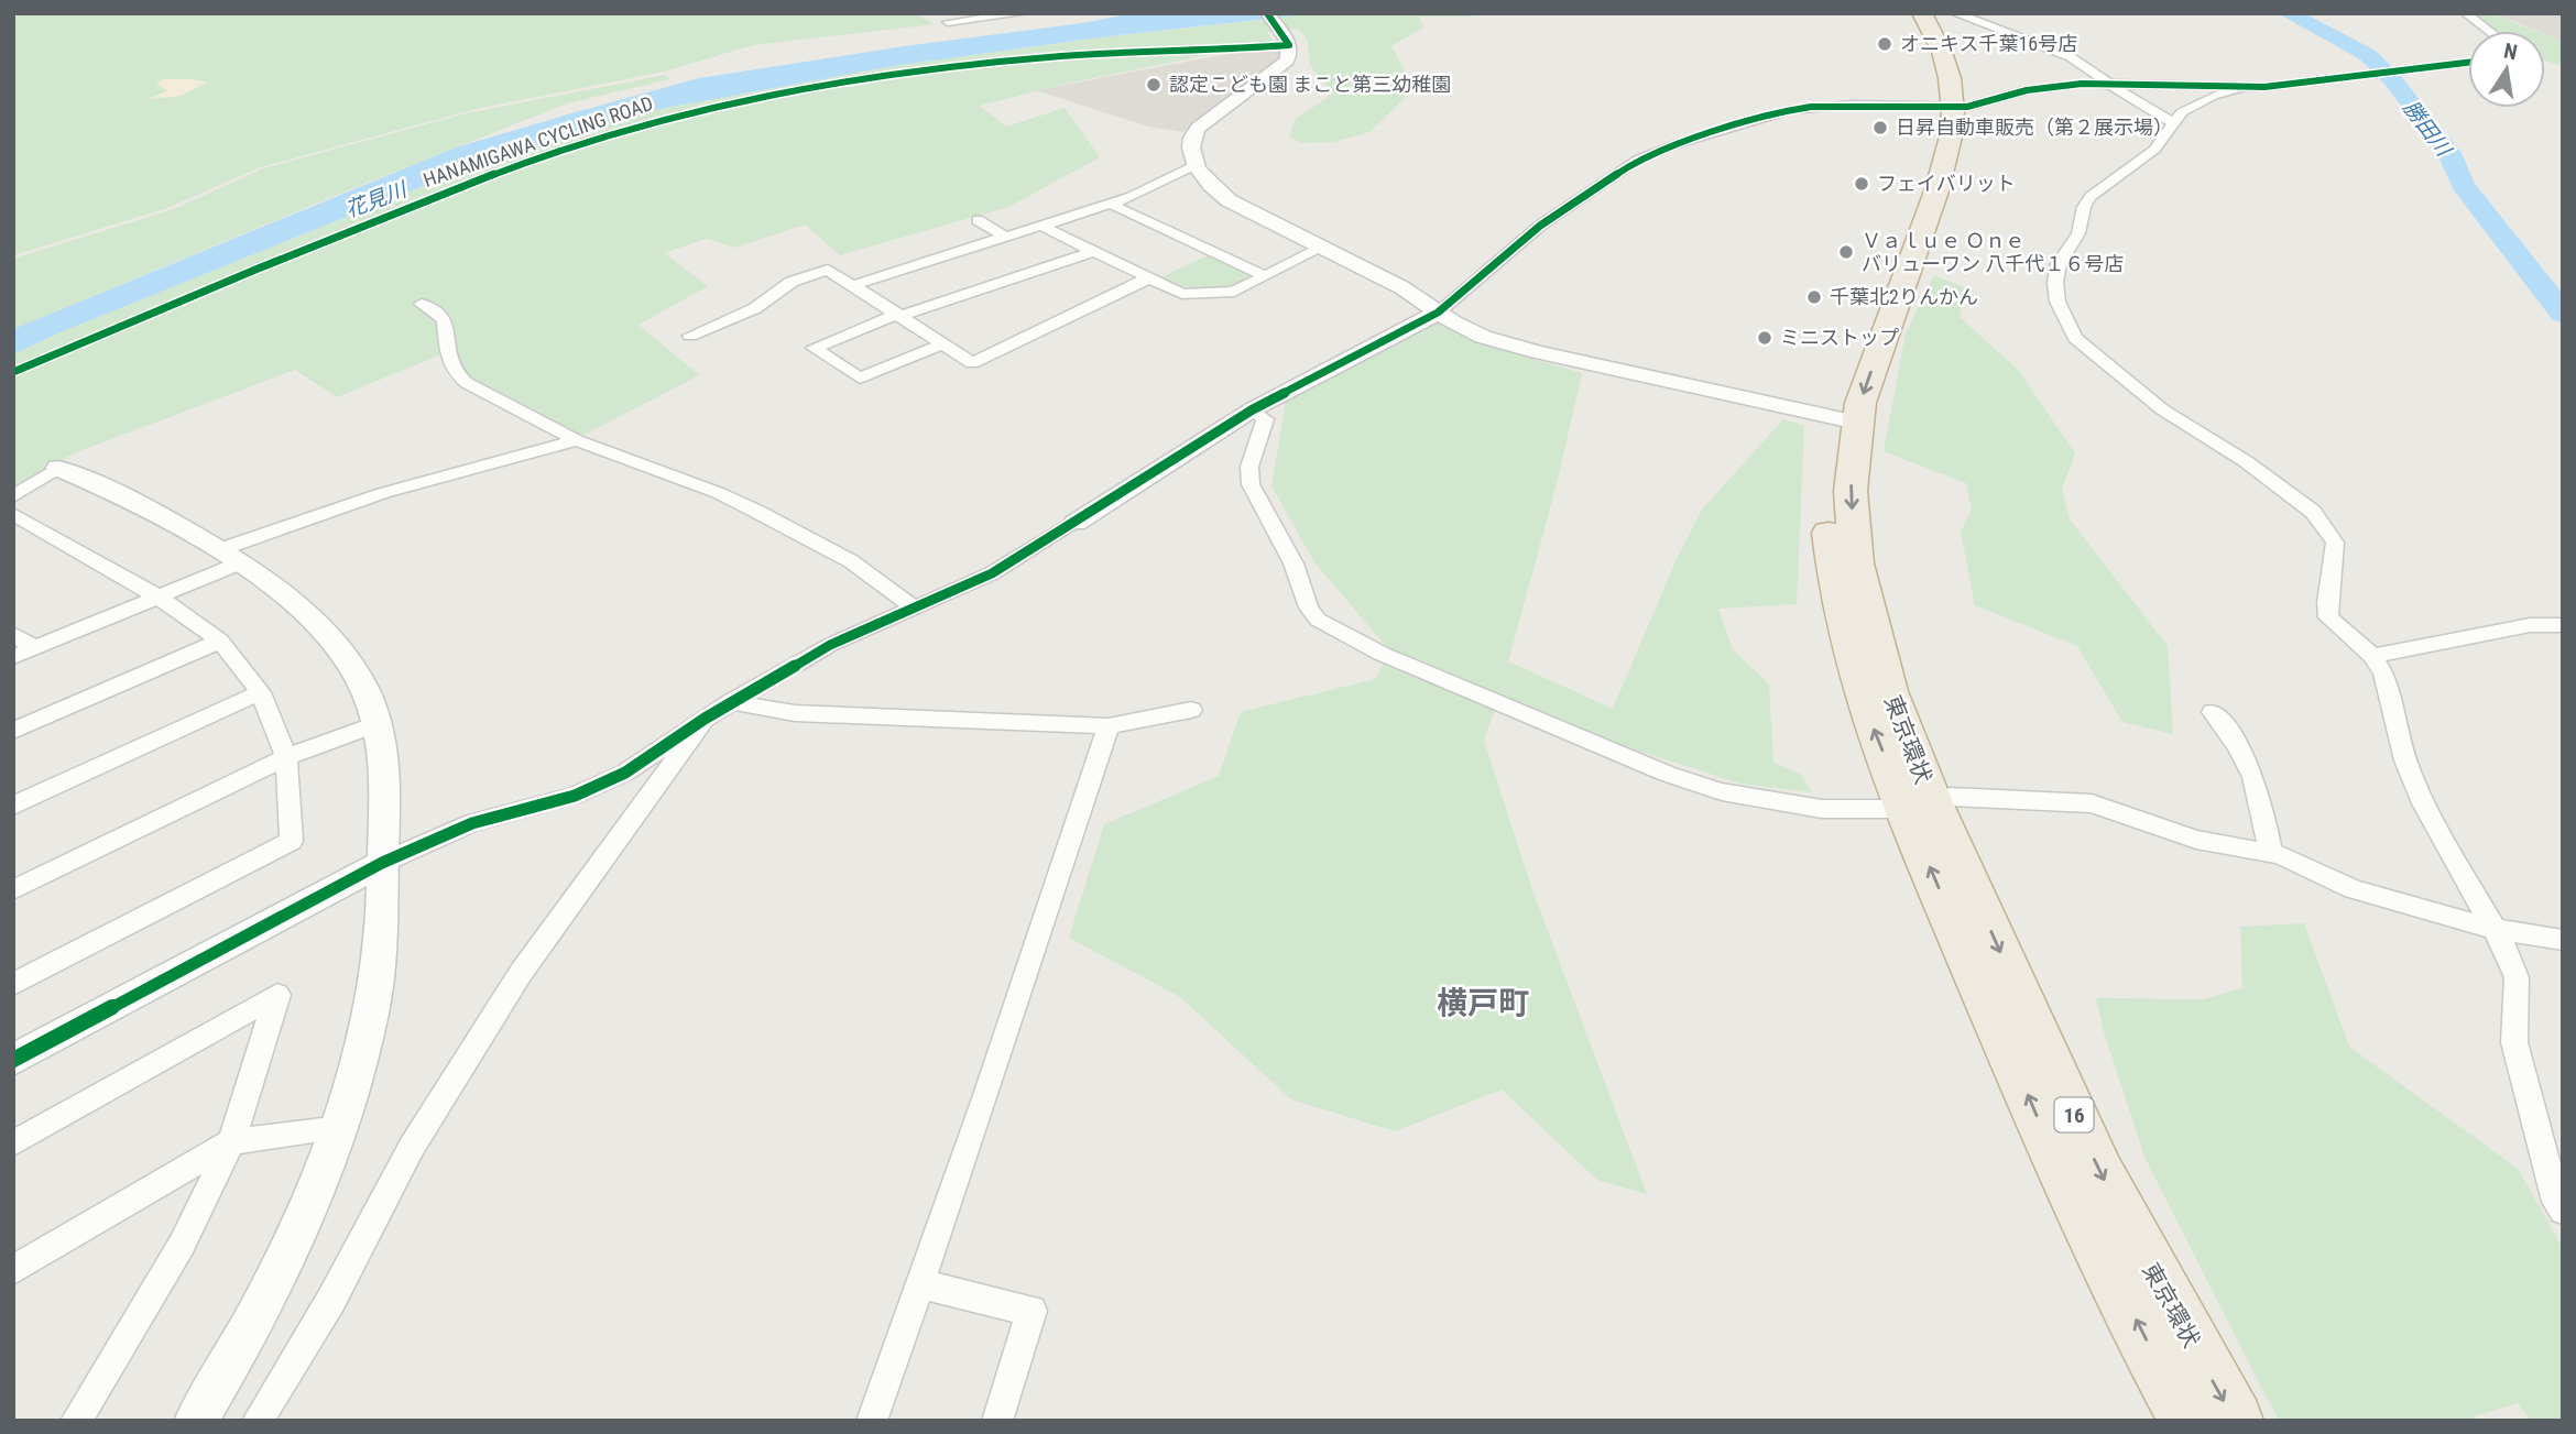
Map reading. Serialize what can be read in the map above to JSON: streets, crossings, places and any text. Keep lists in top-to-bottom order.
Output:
{
  "streets": {
    "highway": ["東京環状", "16"],
    "cycle path": ["HANAMIGAWA CYCLING ROAD"]
  },
  "districts": ["横戸町"],
  "water": ["勝田川", "花見川"],
  "places": [
    "オニキス千葉16号店",
    "認定こども園 まこと第三幼稚園",
    "日昇自動車販売（第２展示場）",
    "フェイバリット",
    "Ｖａｌｕｅ Ｏｎｅ バリューワン 八千代１６号店",
    "千葉北2りんかん",
    "ミニストップ"
  ],
  "north": "top"
}
